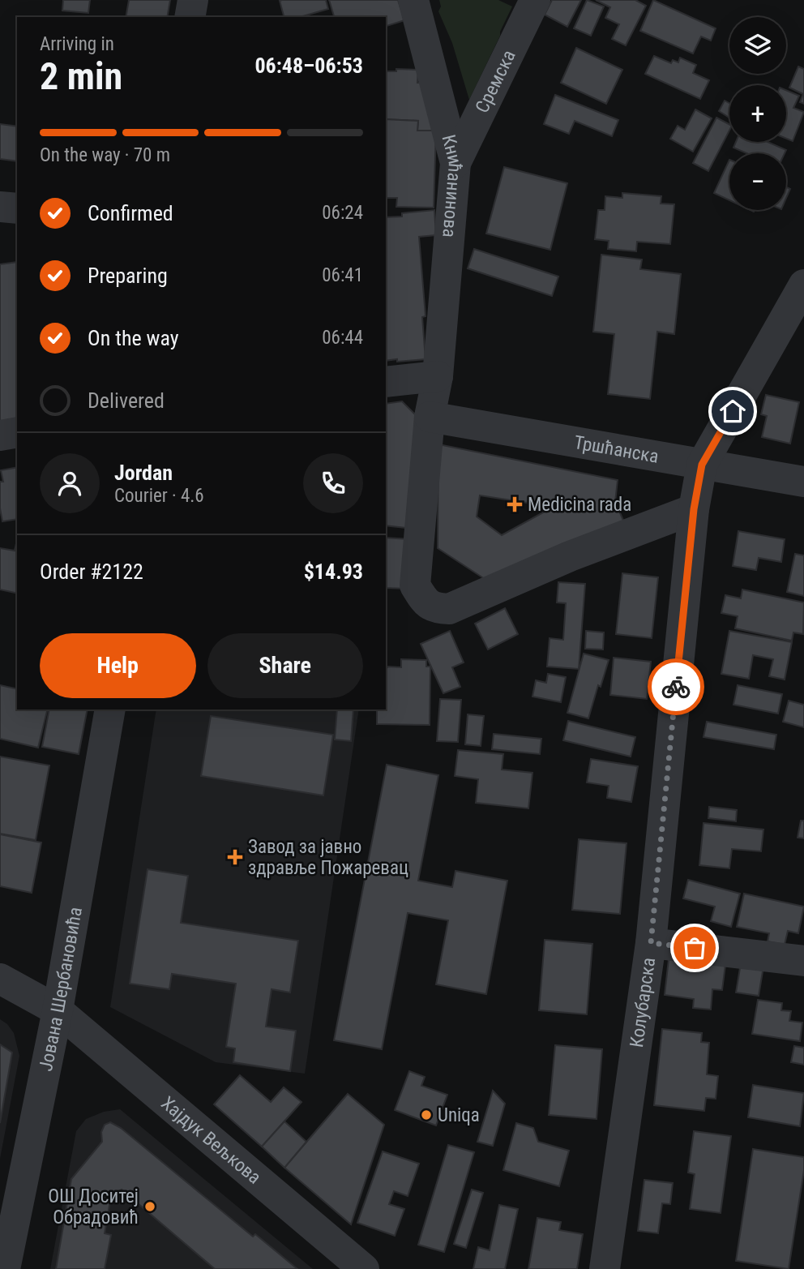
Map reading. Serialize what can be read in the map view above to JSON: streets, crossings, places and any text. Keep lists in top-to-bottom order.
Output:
{
  "streets": {
    "street": [
      "Сремска",
      "Книћанинова",
      "Тршћанска",
      "Јована Шербановића",
      "Колубарска",
      "Хајдук Вељкова"
    ]
  },
  "crossings": [
    ["Сремска", "Книћанинова"],
    ["Книћанинова", "Тршћанска"],
    ["Книћанинова", "Колубарска"],
    ["Тршћанска", "Колубарска"],
    ["Јована Шербановића", "Хајдук Вељкова"]
  ],
  "places": {
    "health": ["Medicina rada", "Завод за јавно здравље Пожаревац"],
    "other": ["Uniqa", "ОШ Доситеј Обрадовић"]
  },
  "page": {
    "map_buttons": ["+", "−"],
    "heading": ["2 min", "Arriving in", "06:48–06:53"],
    "panel": [
      "Jordan",
      "Courier · 4.6",
      "Order #2122",
      "$14.93"
    ],
    "bar": "On the way · 70 m",
    "list": [
      ["Confirmed", "06:24"],
      ["Preparing", "06:41"],
      ["On the way", "06:44"],
      "Delivered"
    ],
    "buttons": ["Help", "Share"]
  }
}
